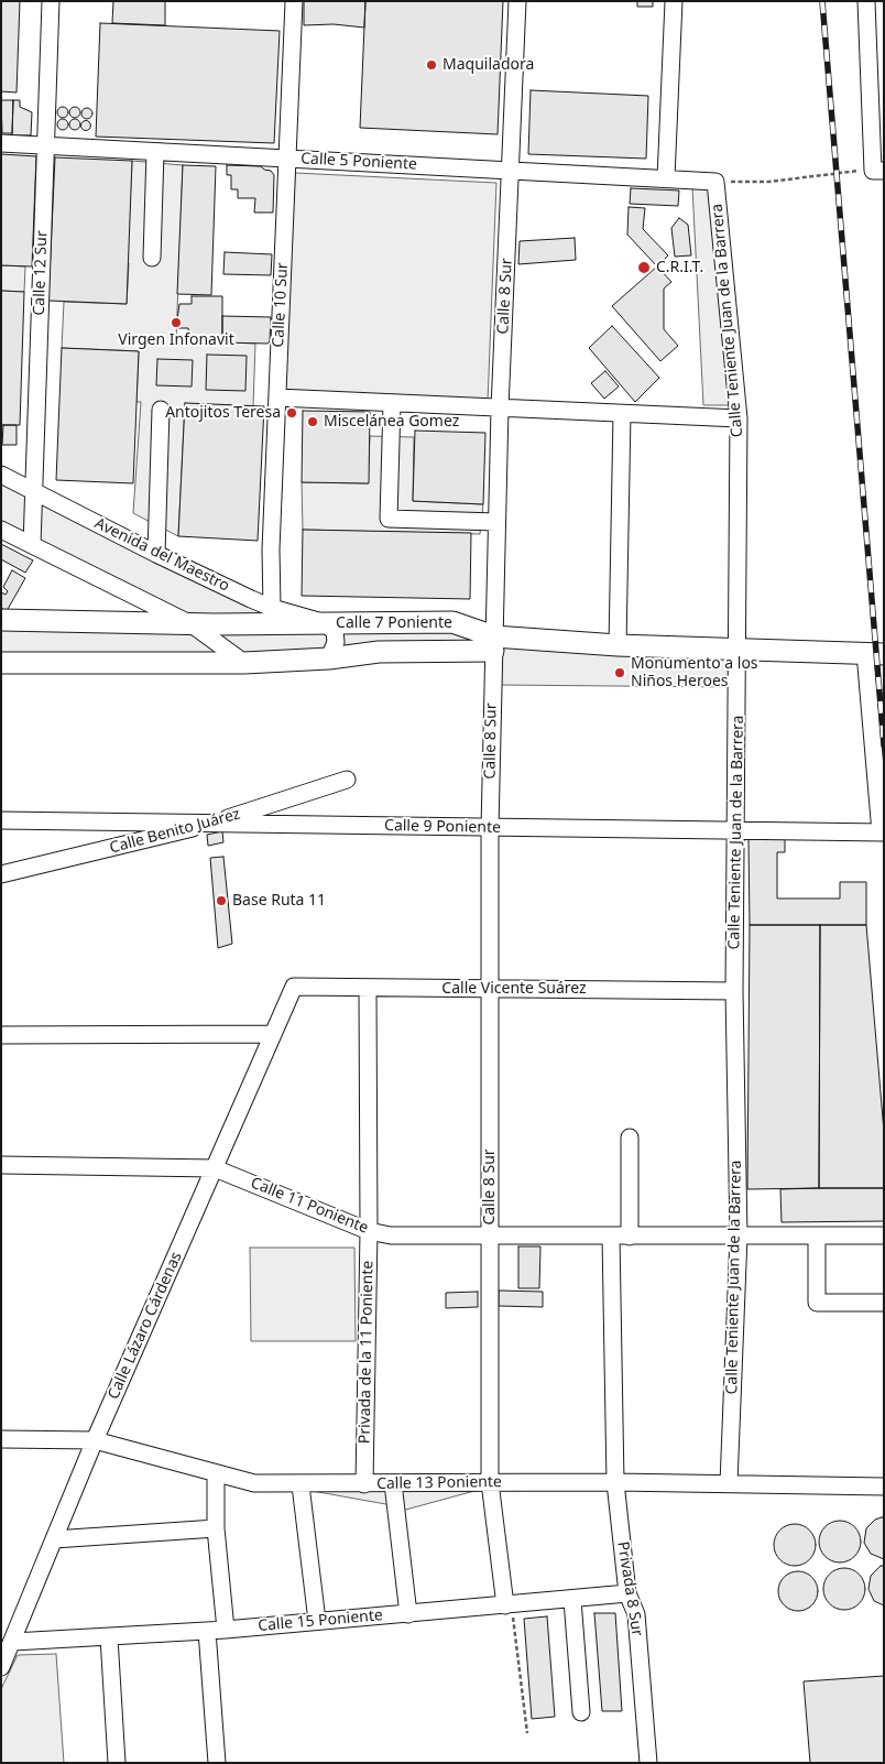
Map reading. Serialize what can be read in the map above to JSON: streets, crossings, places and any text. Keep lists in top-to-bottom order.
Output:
{
  "streets": {
    "main road": ["Calle 7 Poniente"],
    "street": [
      "Calle 5 Poniente",
      "Calle 12 Sur",
      "Calle 8 Sur",
      "Calle 10 Sur",
      "Calle Teniente Juan de la Barrera",
      "Avenida del Maestro",
      "Calle 9 Poniente",
      "Calle Benito Juárez",
      "Calle Vicente Suárez",
      "Calle 11 Poniente",
      "Calle Lázaro Cárdenas",
      "Privada de la 11 Poniente",
      "Calle 13 Poniente",
      "Privada 8 Sur",
      "Calle 15 Poniente"
    ]
  },
  "crossings": [
    ["Calle 5 Poniente", "Calle 12 Sur"],
    ["Calle 5 Poniente", "Calle 8 Sur"],
    ["Calle 5 Poniente", "Calle 10 Sur"],
    ["Calle 5 Poniente", "Calle Teniente Juan de la Barrera"],
    ["Calle 12 Sur", "Avenida del Maestro"],
    ["Calle 8 Sur", "Calle 7 Poniente"],
    ["Calle 8 Sur", "Calle 9 Poniente"],
    ["Calle 8 Sur", "Calle Vicente Suárez"],
    ["Calle 8 Sur", "Calle 11 Poniente"],
    ["Calle 8 Sur", "Calle 13 Poniente"],
    ["Calle 8 Sur", "Calle 15 Poniente"],
    ["Calle 10 Sur", "Avenida del Maestro"],
    ["Calle Teniente Juan de la Barrera", "Calle 7 Poniente"],
    ["Calle Teniente Juan de la Barrera", "Calle 9 Poniente"],
    ["Calle Teniente Juan de la Barrera", "Calle Vicente Suárez"],
    ["Calle Teniente Juan de la Barrera", "Calle 11 Poniente"],
    ["Calle Teniente Juan de la Barrera", "Calle 13 Poniente"],
    ["Avenida del Maestro", "Calle 7 Poniente"],
    ["Calle 9 Poniente", "Calle Benito Juárez"],
    ["Calle Vicente Suárez", "Calle Lázaro Cárdenas"],
    ["Calle Vicente Suárez", "Privada de la 11 Poniente"],
    ["Calle 11 Poniente", "Calle Lázaro Cárdenas"],
    ["Calle 11 Poniente", "Privada de la 11 Poniente"],
    ["Calle 11 Poniente", "Privada 8 Sur"],
    ["Calle Lázaro Cárdenas", "Calle 13 Poniente"],
    ["Calle Lázaro Cárdenas", "Calle 15 Poniente"],
    ["Privada de la 11 Poniente", "Calle 13 Poniente"],
    ["Calle 13 Poniente", "Privada 8 Sur"],
    ["Privada 8 Sur", "Calle 15 Poniente"]
  ],
  "places": [
    "Maquiladora",
    "C.R.I.T.",
    "Virgen Infonavit",
    "Antojitos Teresa",
    "Miscelánea Gomez",
    "Monumento a los Niños Heroes",
    "Base Ruta 11"
  ]
}
